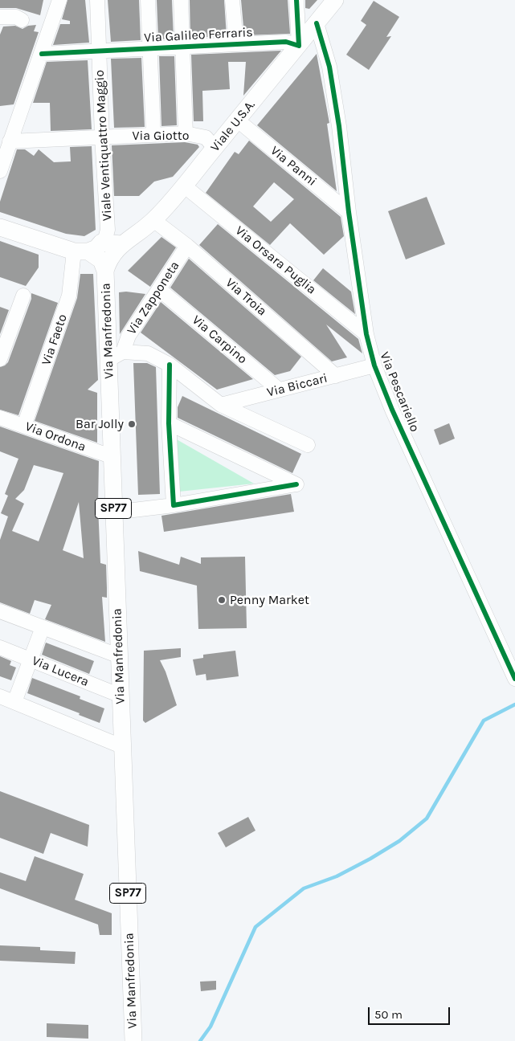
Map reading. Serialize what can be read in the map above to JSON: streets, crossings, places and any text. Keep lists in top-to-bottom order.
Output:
{
  "streets": {
    "main road": ["Viale U.S.A.", "Via Manfredonia", "SP77"],
    "street": [
      "Via Galileo Ferraris",
      "Via Giotto",
      "Viale Ventiquattro Maggio",
      "Via Panni",
      "Via Orsara Puglia",
      "Via Troia",
      "Via Zapponeta",
      "Via Faeto",
      "Via Carpino",
      "Via Biccari",
      "Via Pescariello",
      "Via Ordona",
      "Via Lucera"
    ]
  },
  "crossings": [
    ["Via Galileo Ferraris", "Viale U.S.A."],
    ["Via Galileo Ferraris", "Viale Ventiquattro Maggio"],
    ["Viale U.S.A.", "Via Giotto"],
    ["Viale U.S.A.", "Viale Ventiquattro Maggio"],
    ["Viale U.S.A.", "Via Panni"],
    ["Viale U.S.A.", "Via Orsara Puglia"],
    ["Viale U.S.A.", "Via Troia"],
    ["Viale U.S.A.", "Via Manfredonia"],
    ["Viale U.S.A.", "Via Faeto"],
    ["Viale U.S.A.", "Via Pescariello"],
    ["Via Giotto", "Viale Ventiquattro Maggio"],
    ["Viale Ventiquattro Maggio", "Via Manfredonia"],
    ["Viale Ventiquattro Maggio", "Via Faeto"],
    ["Via Panni", "Via Pescariello"],
    ["Via Orsara Puglia", "Via Pescariello"],
    ["Via Troia", "Via Zapponeta"],
    ["Via Troia", "Via Biccari"],
    ["Via Zapponeta", "Via Carpino"],
    ["Via Manfredonia", "Via Faeto"],
    ["Via Manfredonia", "Via Ordona"],
    ["Via Manfredonia", "Via Lucera"],
    ["Via Faeto", "Via Ordona"],
    ["Via Carpino", "Via Biccari"],
    ["Via Biccari", "Via Pescariello"]
  ],
  "places": ["Bar Jolly", "Penny Market"],
  "scale_bar": "50 m"
}
